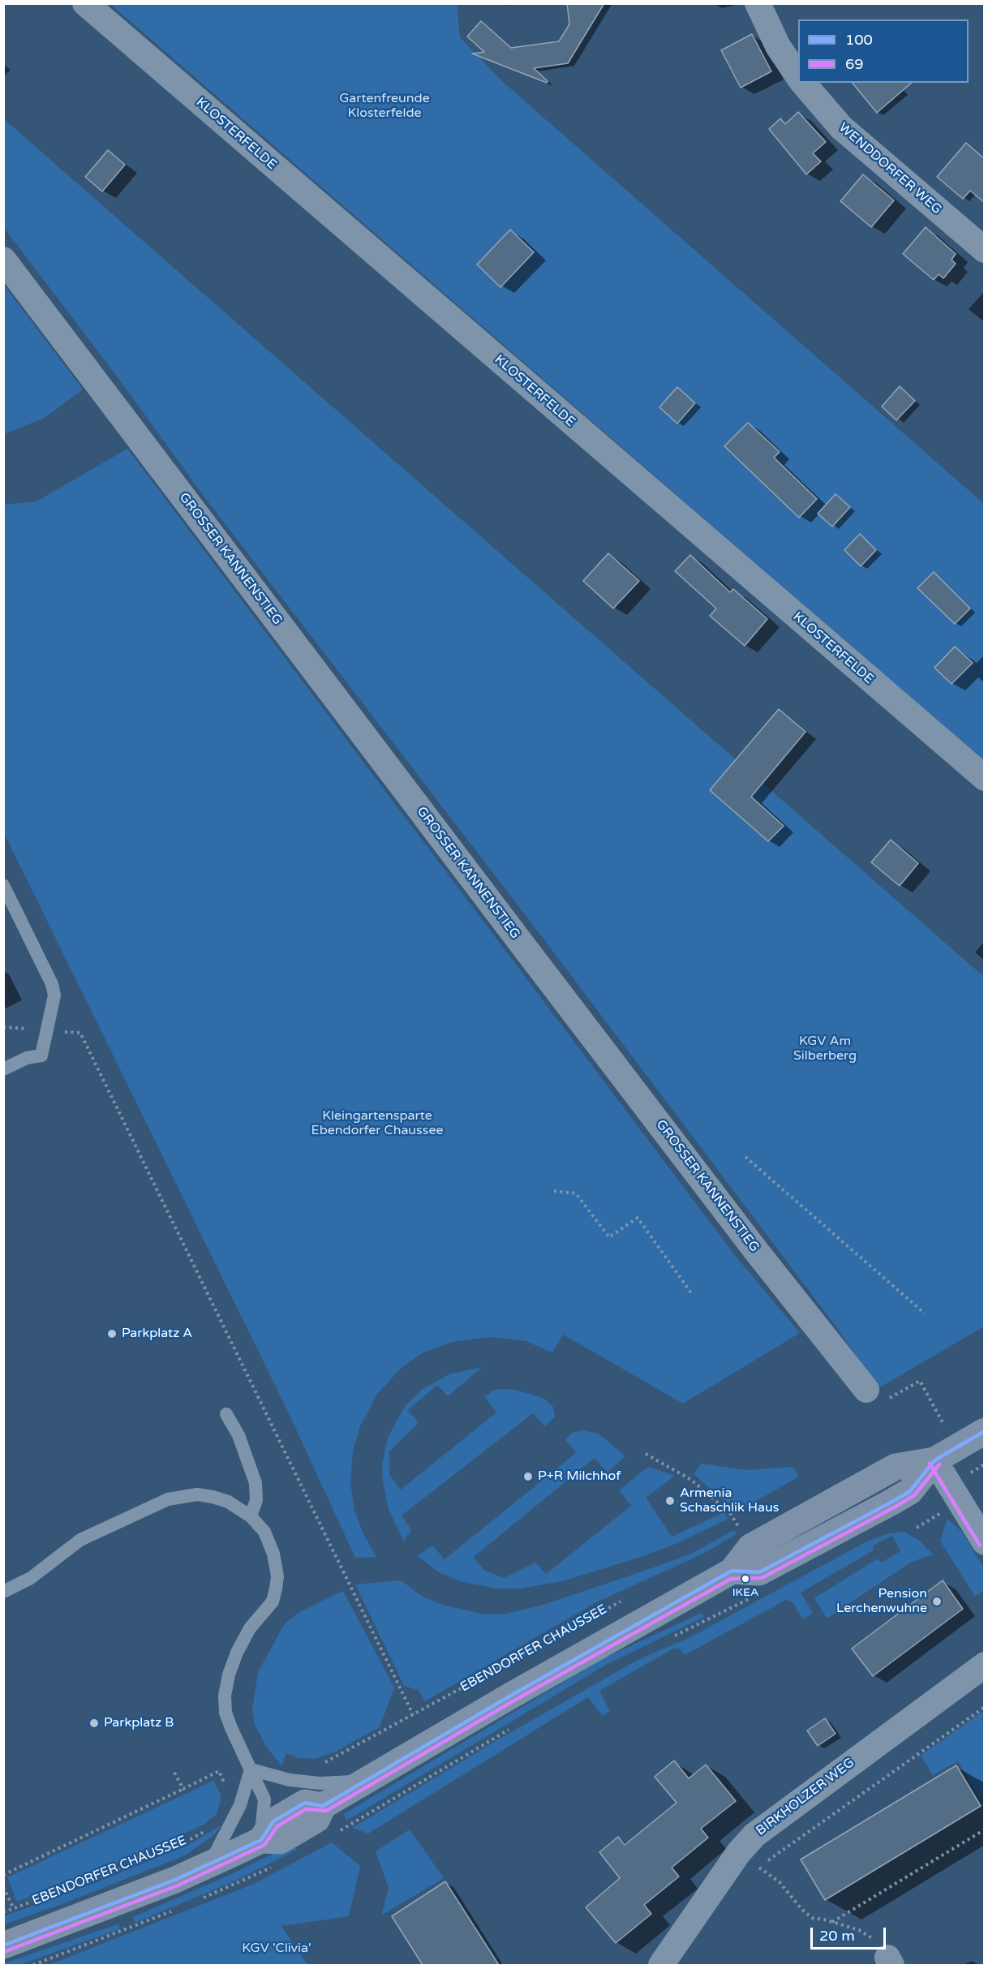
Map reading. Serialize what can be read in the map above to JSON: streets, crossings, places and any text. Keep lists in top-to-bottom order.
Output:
{
  "streets": {
    "street": [
      "KLOSTERFELDE",
      "WENDDORFER WEG",
      "GROSSER KANNENSTIEG",
      "BIRKHOLZER WEG"
    ],
    "path": ["EBENDORFER CHAUSSEE"]
  },
  "parks": [
    "Gartenfreunde Klosterfelde",
    "KGV Am Silberberg",
    "Kleingartensparte Ebendorfer Chaussee",
    "KGV 'Clivia'"
  ],
  "places": [
    "Parkplatz A",
    "P+R Milchhof",
    "Armenia Schaschlik Haus",
    "IKEA",
    "Pension Lerchenwuhne",
    "Parkplatz B"
  ],
  "lines": ["transit line 100", "transit line 69"],
  "legend": ["100", "69"],
  "scale_bar": "20 m"
}
